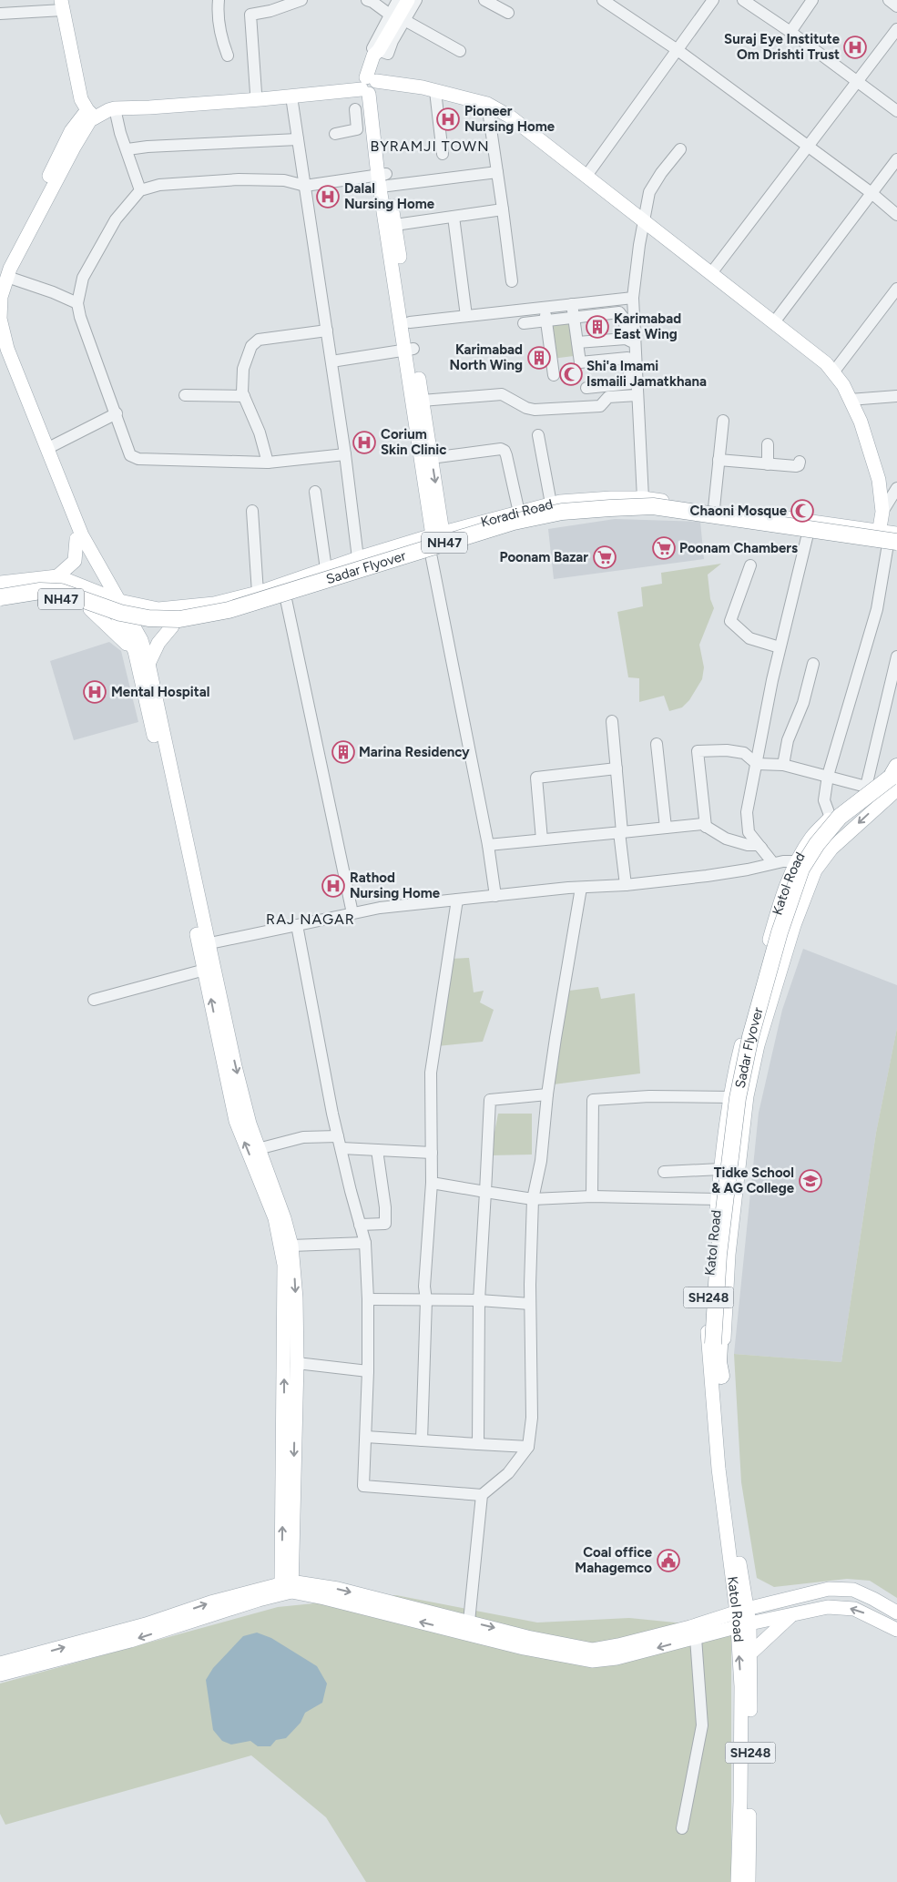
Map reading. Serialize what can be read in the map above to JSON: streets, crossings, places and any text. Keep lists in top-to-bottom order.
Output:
{
  "streets": {
    "highway": ["NH47", "Sadar Flyover"],
    "main road": ["Koradi Road", "Katol Road", "SH248"]
  },
  "crossings": [
    ["Koradi Road", "NH47"],
    ["Koradi Road", "Sadar Flyover"],
    ["Sadar Flyover", "Katol Road"]
  ],
  "districts": ["BYRAMJI TOWN", "RAJ NAGAR"],
  "places": {
    "hospital": [
      "Suraj Eye Institute Om Drishti Trust",
      "Pioneer Nursing Home",
      "Dalal Nursing Home",
      "Corium Skin Clinic",
      "Mental Hospital",
      "Rathod Nursing Home"
    ],
    "building": ["Karimabad East Wing", "Karimabad North Wing", "Marina Residency"],
    "mosque": ["Shi'a Imami Ismaili Jamatkhana", "Chaoni Mosque"],
    "supermarket": ["Poonam Chambers", "Poonam Bazar"],
    "school or university": ["Tidke School & AG College"],
    "public building": ["Coal office Mahagemco"]
  }
}
